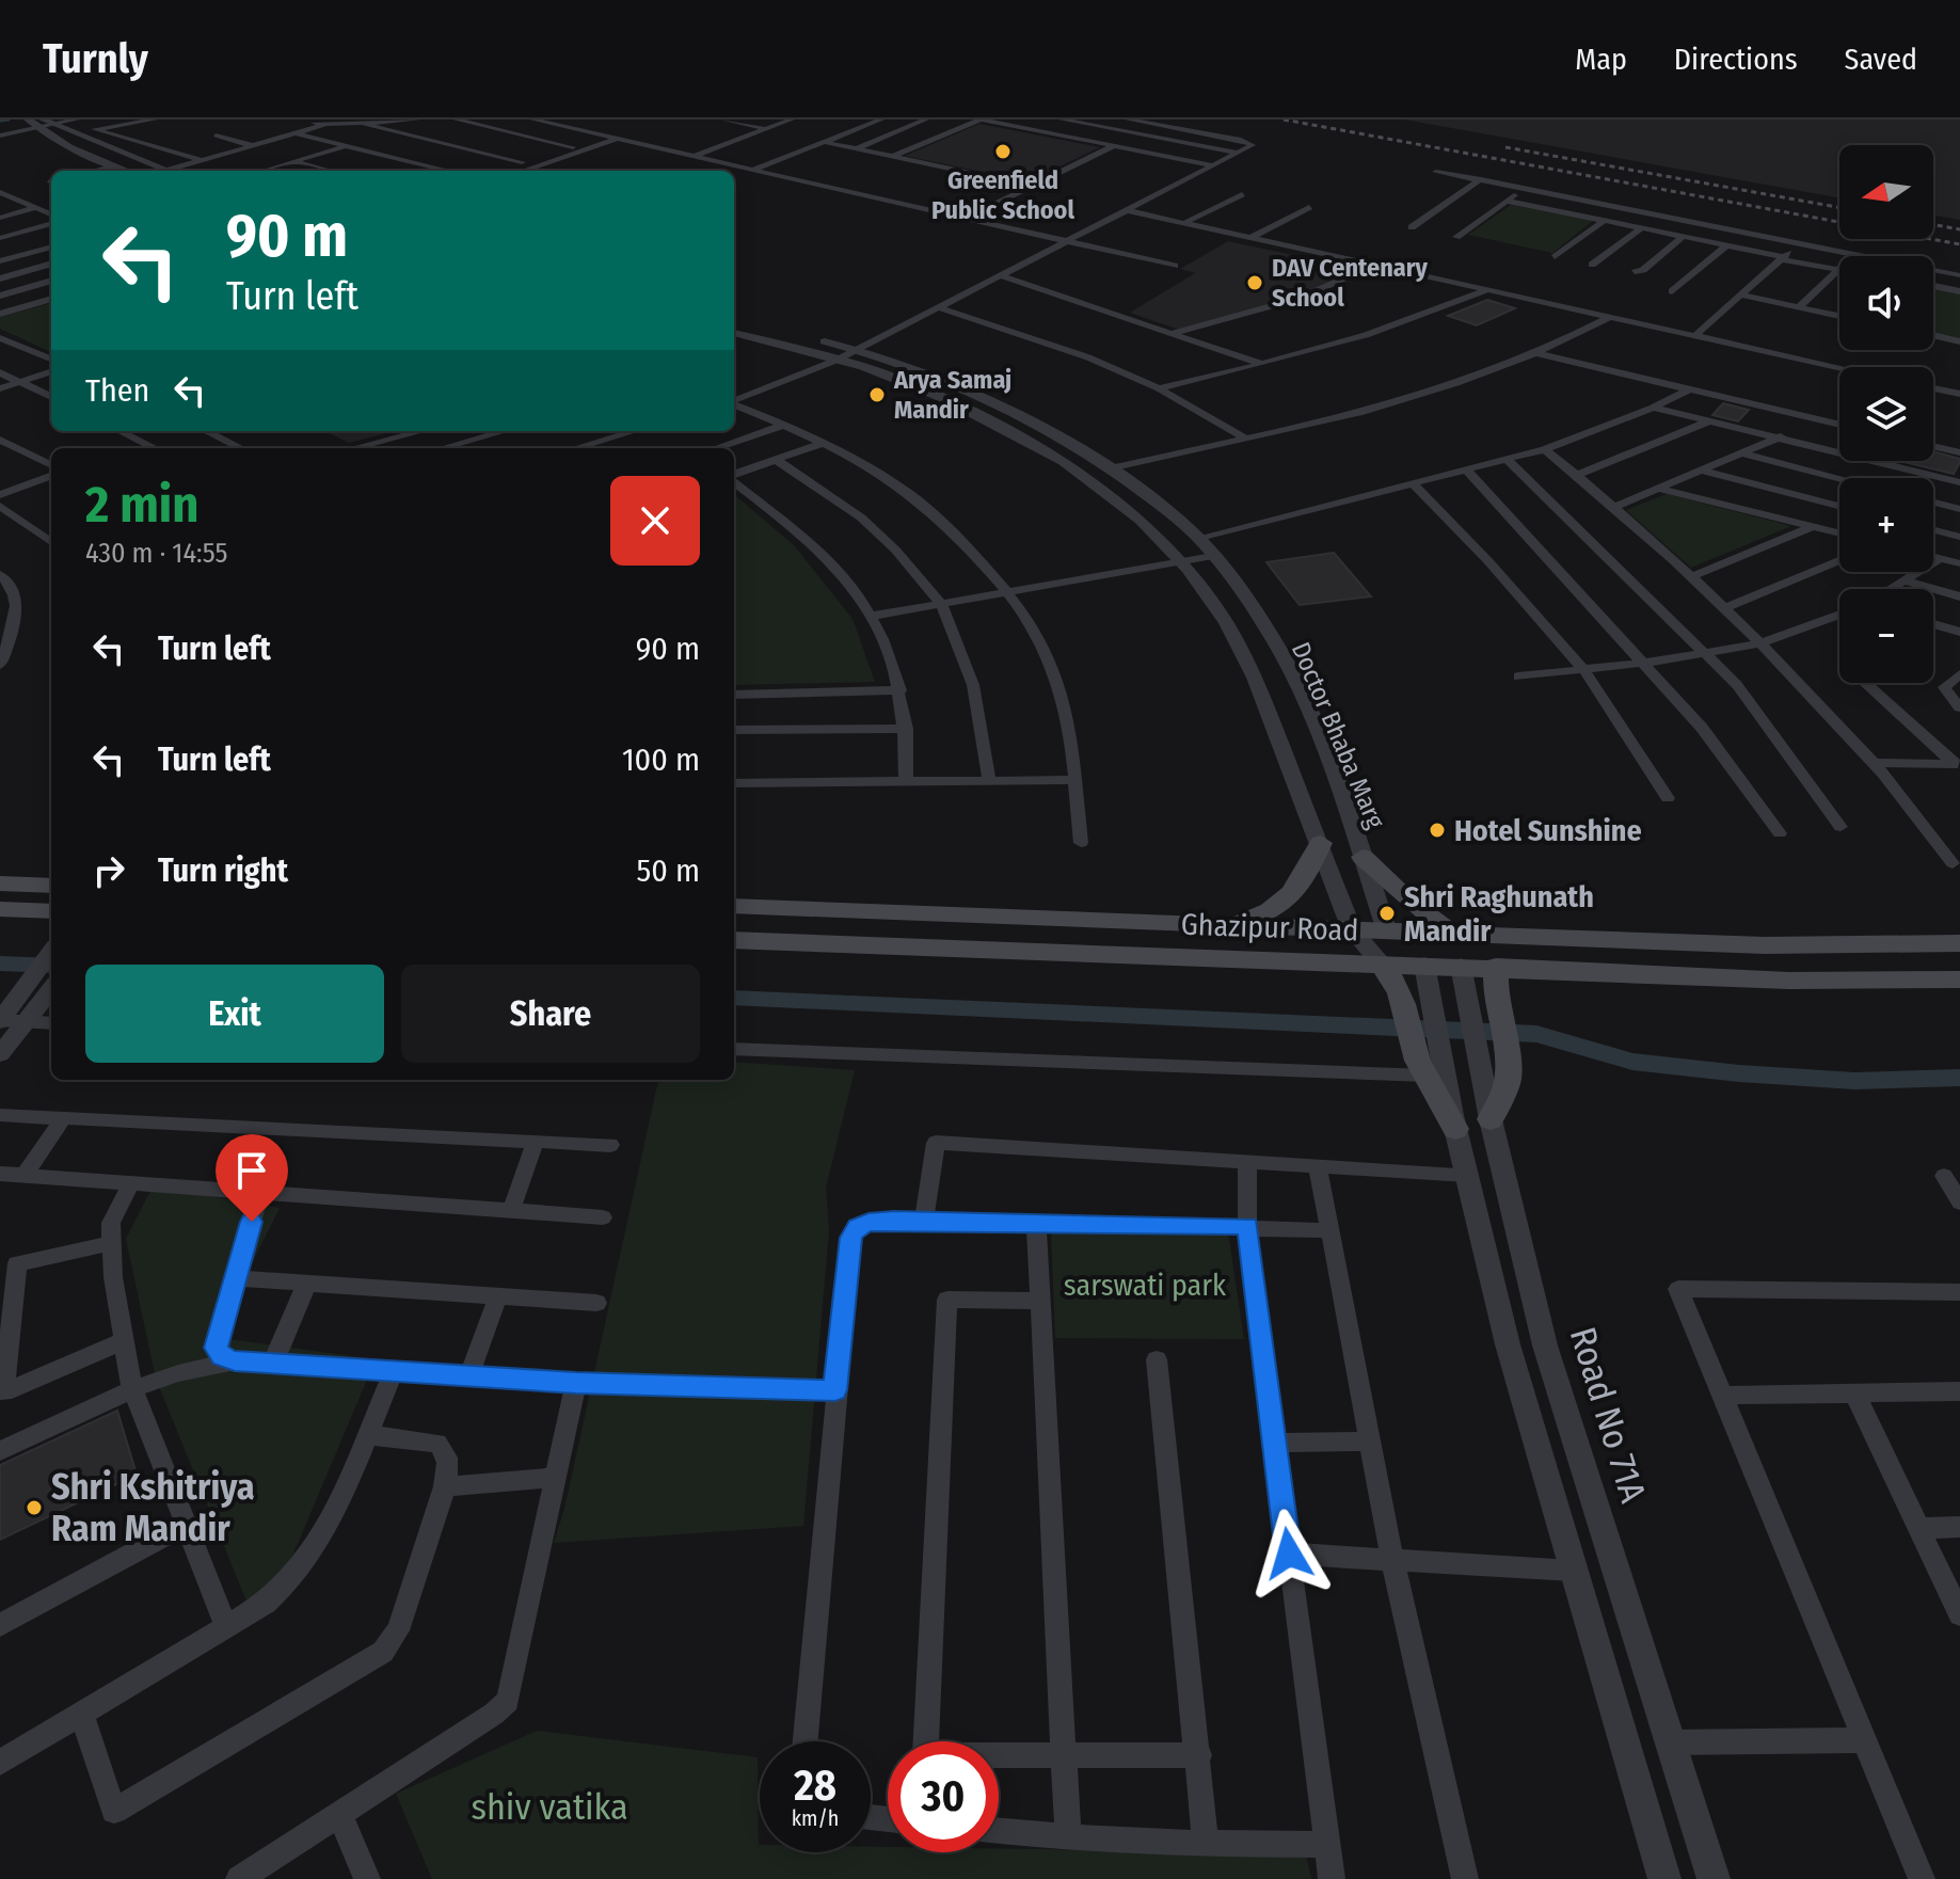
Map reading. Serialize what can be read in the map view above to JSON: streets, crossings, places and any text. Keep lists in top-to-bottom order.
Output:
{
  "streets": {
    "main road": ["Ghazipur Road"],
    "street": ["Doctor Bhaba Marg", "Road No 71A"]
  },
  "crossings": [
    ["Doctor Bhaba Marg", "Ghazipur Road"],
    ["Ghazipur Road", "Road No 71A"]
  ],
  "parks": ["sarswati park", "shiv vatika"],
  "places": [
    "Greenfield Public School",
    "DAV Centenary School",
    "Arya Samaj Mandir",
    "Hotel Sunshine",
    "Shri Raghunath Mandir",
    "Shri Kshitriya Ram Mandir"
  ],
  "north": "left",
  "page": {
    "header": "Turnly",
    "nav": ["Map", "Directions", "Saved"],
    "map_buttons": ["+", "−"],
    "turn": ["90 m", "Turn left"],
    "then": "Then",
    "heading": ["2 min", "430 m · 14:55"],
    "list": [
      {
        "name": "Turn left",
        "value": "90 m"
      },
      {
        "name": "Turn left",
        "value": "100 m"
      },
      {
        "name": "Turn right",
        "value": "50 m"
      }
    ],
    "buttons": ["Exit", "Share"],
    "speed": "28 km/h",
    "limit": "30"
  }
}
